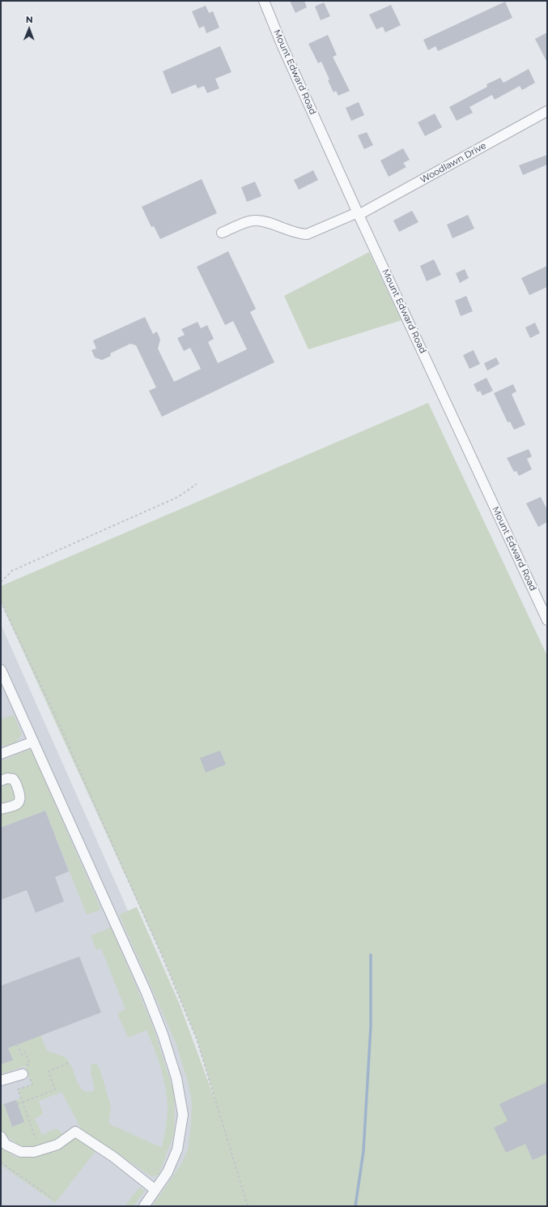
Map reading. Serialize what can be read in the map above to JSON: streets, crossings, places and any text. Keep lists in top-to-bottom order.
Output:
{
  "streets": {
    "street": ["Mount Edward Road", "Woodlawn Drive"]
  },
  "crossings": [
    ["Mount Edward Road", "Woodlawn Drive"]
  ],
  "north": "top"
}
